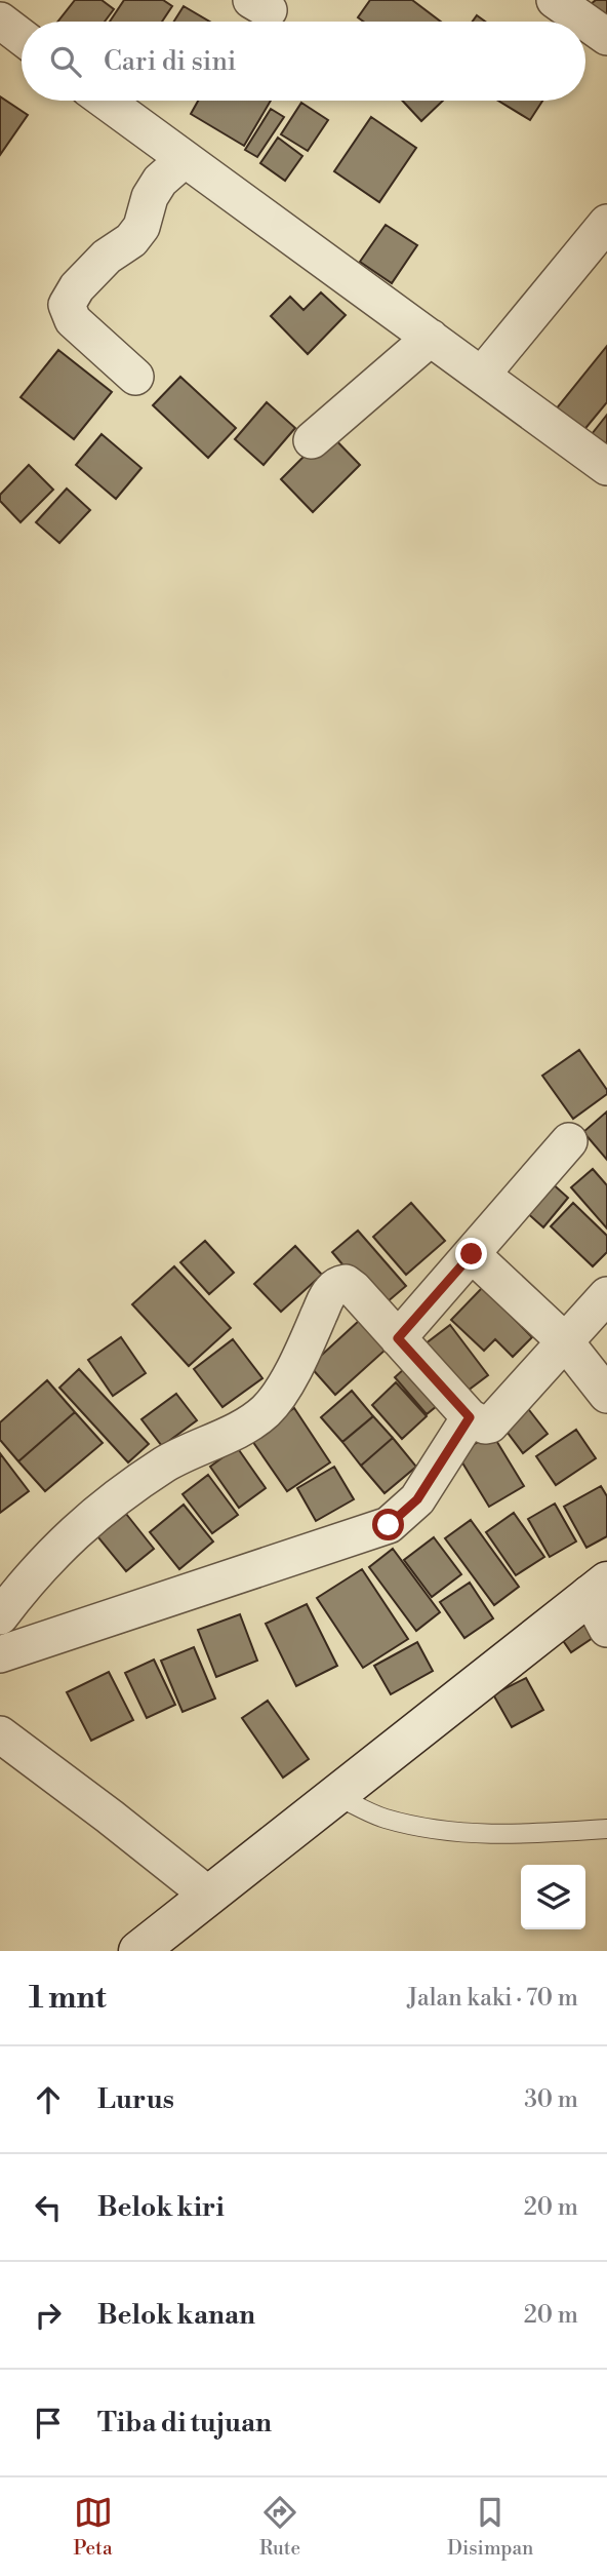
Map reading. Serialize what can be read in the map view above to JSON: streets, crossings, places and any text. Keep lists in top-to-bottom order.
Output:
{
  "page": {
    "search": "Cari di sini",
    "heading": ["1 mnt", "Jalan kaki · 70 m"],
    "list": [
      ["Lurus", "30 m"],
      ["Belok kiri", "20 m"],
      ["Belok kanan", "20 m"],
      "Tiba di tujuan"
    ],
    "nav": ["Peta", "Rute", "Disimpan"]
  }
}
